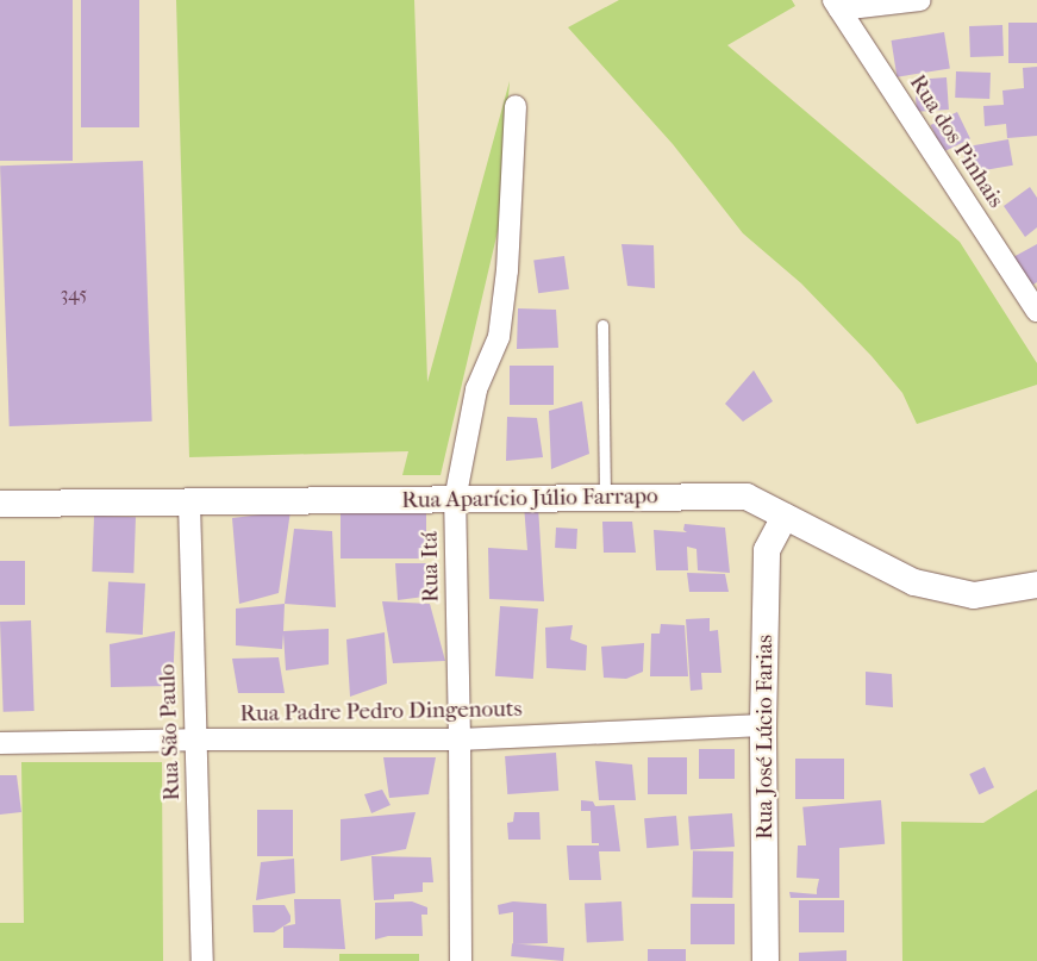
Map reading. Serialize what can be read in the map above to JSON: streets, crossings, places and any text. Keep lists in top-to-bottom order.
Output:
{
  "streets": {
    "street": [
      "Rua dos Pinhais",
      "Rua Aparício Júlio Farrapo",
      "Rua Itá",
      "Rua Padre Pedro Dingenouts",
      "Rua São Paulo",
      "Rua José Lúcio Farias"
    ]
  },
  "crossings": [
    ["Rua Aparício Júlio Farrapo", "Rua Itá"],
    ["Rua Aparício Júlio Farrapo", "Rua São Paulo"],
    ["Rua Aparício Júlio Farrapo", "Rua José Lúcio Farias"],
    ["Rua Itá", "Rua Padre Pedro Dingenouts"],
    ["Rua Padre Pedro Dingenouts", "Rua São Paulo"],
    ["Rua Padre Pedro Dingenouts", "Rua José Lúcio Farias"]
  ],
  "house_numbers": ["345"]
}
